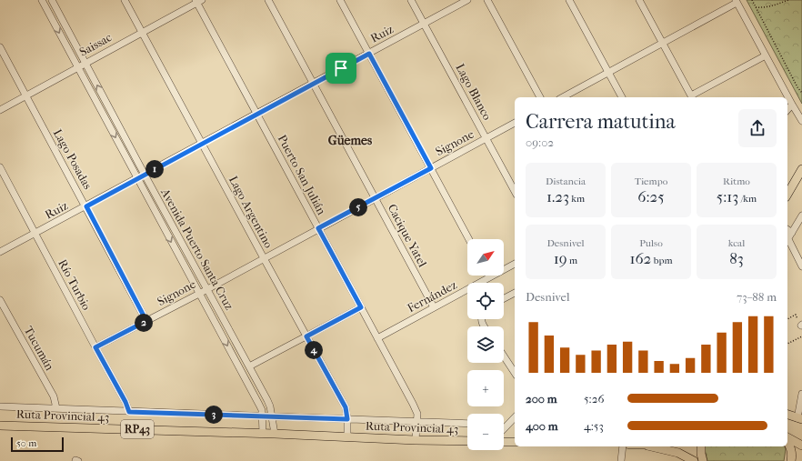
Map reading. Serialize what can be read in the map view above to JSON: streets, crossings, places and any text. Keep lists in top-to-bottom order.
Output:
{
  "streets": {
    "main road": ["Ruta Provincial 43", "RP43"],
    "street": [
      "Ruiz",
      "Saissac",
      "Lago Blanco",
      "Signone",
      "Lago Posadas",
      "Puerto San Julián",
      "Lago Argentino",
      "Cacique Yatel",
      "Avenida Puerto Santa Cruz",
      "Río Turbio",
      "Fernández",
      "Tucumán"
    ]
  },
  "crossings": [
    ["Ruiz", "Lago Blanco"],
    ["Ruiz", "Lago Posadas"],
    ["Ruiz", "Puerto San Julián"],
    ["Ruiz", "Lago Argentino"],
    ["Ruiz", "Cacique Yatel"],
    ["Ruiz", "Avenida Puerto Santa Cruz"],
    ["Ruiz", "Río Turbio"],
    ["Saissac", "Lago Posadas"],
    ["Saissac", "Puerto San Julián"],
    ["Saissac", "Lago Argentino"],
    ["Saissac", "Avenida Puerto Santa Cruz"],
    ["Lago Blanco", "Signone"],
    ["Signone", "Lago Posadas"],
    ["Signone", "Puerto San Julián"],
    ["Signone", "Lago Argentino"],
    ["Signone", "Cacique Yatel"],
    ["Signone", "Avenida Puerto Santa Cruz"],
    ["Signone", "Río Turbio"],
    ["Puerto San Julián", "Fernández"],
    ["Puerto San Julián", "Ruta Provincial 43"],
    ["Lago Argentino", "Ruta Provincial 43"],
    ["Cacique Yatel", "Fernández"],
    ["Avenida Puerto Santa Cruz", "Ruta Provincial 43"]
  ],
  "districts": ["Güemes"],
  "scale_bar": "50 m",
  "north": "top right",
  "page": {
    "heading": ["Carrera matutina", "09:02"],
    "stats": [
      ["Distancia", "1.23 km"],
      ["Tiempo", "6:25"],
      ["Ritmo", "5:13 /km"],
      ["Desnivel", "19 m"],
      ["Pulso", "162 bpm"],
      ["kcal", "83"]
    ],
    "pins": [
      "1",
      "5",
      "2",
      "4",
      "3"
    ],
    "map_buttons": ["+", "−"],
    "chart": ["Desnivel", "73–88 m"],
    "list": [
      {
        "name": "200 m",
        "note": "5:26"
      },
      {
        "name": "400 m",
        "note": "4:53"
      }
    ],
    "scale": "50 m"
  }
}
